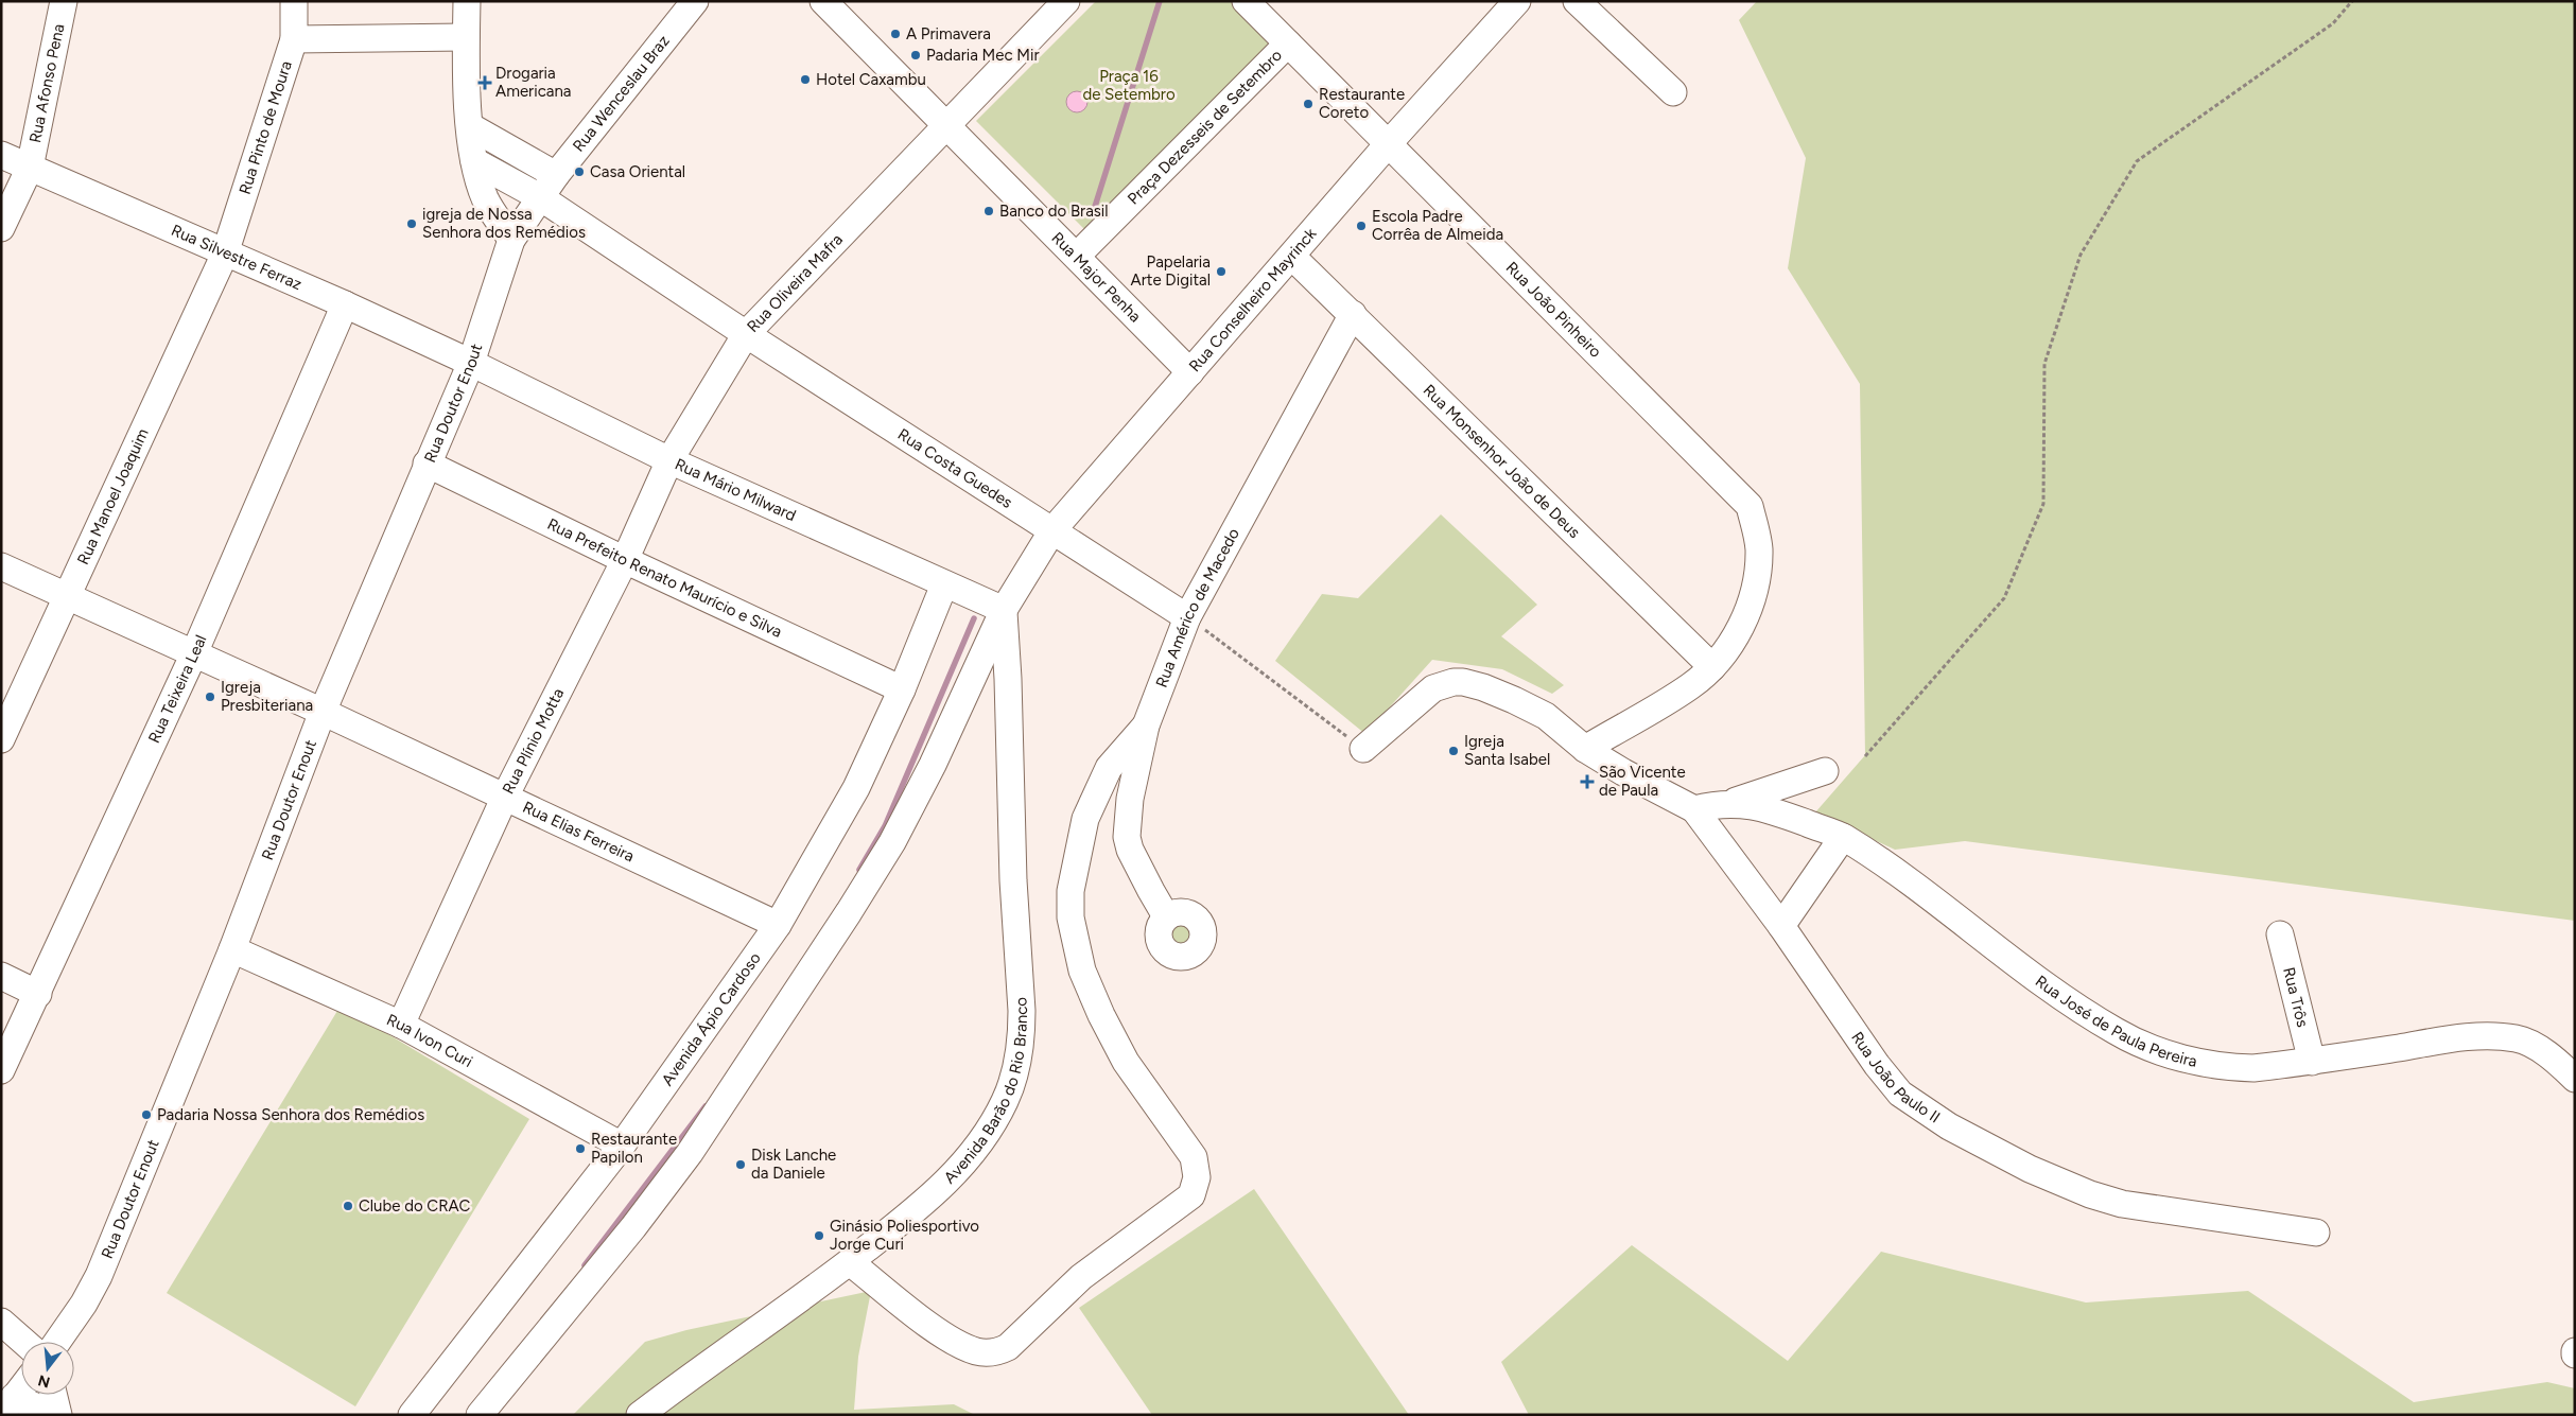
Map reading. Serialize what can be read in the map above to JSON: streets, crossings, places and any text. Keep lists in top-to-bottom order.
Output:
{
  "streets": {
    "street": [
      "Rua Afonso Pena",
      "Rua Wenceslau Braz",
      "Praça Dezesseis de Setembro",
      "Rua Pinto de Moura",
      "Rua Silvestre Ferraz",
      "Rua Major Penha",
      "Rua Oliveira Mafra",
      "Rua Conselheiro Mayrinck",
      "Rua João Pinheiro",
      "Rua Doutor Enout",
      "Rua Monsenhor João de Deus",
      "Rua Costa Guedes",
      "Rua Mário Milward",
      "Rua Manoel Joaquim",
      "Rua Prefeito Renato Maurício e Silva",
      "Rua Américo de Macedo",
      "Rua Teixeira Leal",
      "Rua Plínio Motta",
      "Rua Elias Ferreira",
      "Rua Trôs",
      "Rua José de Paula Pereira",
      "Avenida Ápio Cardoso",
      "Rua Ivon Curi",
      "Rua João Paulo II",
      "Avenida Barão do Rio Branco"
    ]
  },
  "crossings": [
    ["Rua Afonso Pena", "Rua Silvestre Ferraz"],
    ["Rua Wenceslau Braz", "Rua Doutor Enout"],
    ["Rua Wenceslau Braz", "Rua Costa Guedes"],
    ["Praça Dezesseis de Setembro", "Rua Major Penha"],
    ["Praça Dezesseis de Setembro", "Rua João Pinheiro"],
    ["Rua Pinto de Moura", "Rua Silvestre Ferraz"],
    ["Rua Pinto de Moura", "Rua Manoel Joaquim"],
    ["Rua Silvestre Ferraz", "Rua Doutor Enout"],
    ["Rua Silvestre Ferraz", "Rua Mário Milward"],
    ["Rua Silvestre Ferraz", "Rua Manoel Joaquim"],
    ["Rua Silvestre Ferraz", "Rua Teixeira Leal"],
    ["Rua Major Penha", "Rua Oliveira Mafra"],
    ["Rua Major Penha", "Rua Conselheiro Mayrinck"],
    ["Rua Oliveira Mafra", "Rua Costa Guedes"],
    ["Rua Oliveira Mafra", "Rua Mário Milward"],
    ["Rua Oliveira Mafra", "Rua Plínio Motta"],
    ["Rua Conselheiro Mayrinck", "Rua João Pinheiro"],
    ["Rua Conselheiro Mayrinck", "Rua Monsenhor João de Deus"],
    ["Rua Conselheiro Mayrinck", "Rua Costa Guedes"],
    ["Rua Conselheiro Mayrinck", "Rua Mário Milward"],
    ["Rua Conselheiro Mayrinck", "Avenida Barão do Rio Branco"],
    ["Rua João Pinheiro", "Rua Monsenhor João de Deus"],
    ["Rua Doutor Enout", "Rua Mário Milward"],
    ["Rua Doutor Enout", "Rua Prefeito Renato Maurício e Silva"],
    ["Rua Doutor Enout", "Rua Elias Ferreira"],
    ["Rua Doutor Enout", "Rua Ivon Curi"],
    ["Rua Monsenhor João de Deus", "Rua Américo de Macedo"],
    ["Rua Costa Guedes", "Rua Américo de Macedo"],
    ["Rua Mário Milward", "Rua Plínio Motta"],
    ["Rua Mário Milward", "Avenida Ápio Cardoso"],
    ["Rua Mário Milward", "Avenida Barão do Rio Branco"],
    ["Rua Manoel Joaquim", "Rua Elias Ferreira"],
    ["Rua Prefeito Renato Maurício e Silva", "Rua Plínio Motta"],
    ["Rua Prefeito Renato Maurício e Silva", "Avenida Ápio Cardoso"],
    ["Rua Teixeira Leal", "Rua Elias Ferreira"],
    ["Rua Plínio Motta", "Rua Elias Ferreira"],
    ["Rua Plínio Motta", "Rua Ivon Curi"],
    ["Rua Elias Ferreira", "Avenida Ápio Cardoso"],
    ["Rua Trôs", "Rua José de Paula Pereira"],
    ["Rua José de Paula Pereira", "Rua João Paulo II"],
    ["Avenida Ápio Cardoso", "Rua Ivon Curi"]
  ],
  "parks": ["Praça 16 de Setembro"],
  "places": {
    "other": [
      "A Primavera",
      "Padaria Mec Mir",
      "Hotel Caxambu",
      "Restaurante Coreto",
      "Casa Oriental",
      "Banco do Brasil",
      "igreja de Nossa Senhora dos Remédios",
      "Escola Padre Corrêa de Almeida",
      "Papelaria Arte Digital",
      "Igreja Presbiteriana",
      "Igreja Santa Isabel",
      "Padaria Nossa Senhora dos Remédios",
      "Restaurante Papilon",
      "Disk Lanche da Daniele",
      "Clube do CRAC",
      "Ginásio Poliesportivo Jorge Curi"
    ],
    "health": ["Drogaria Americana", "São Vicente de Paula"]
  },
  "north": "bottom"
}
